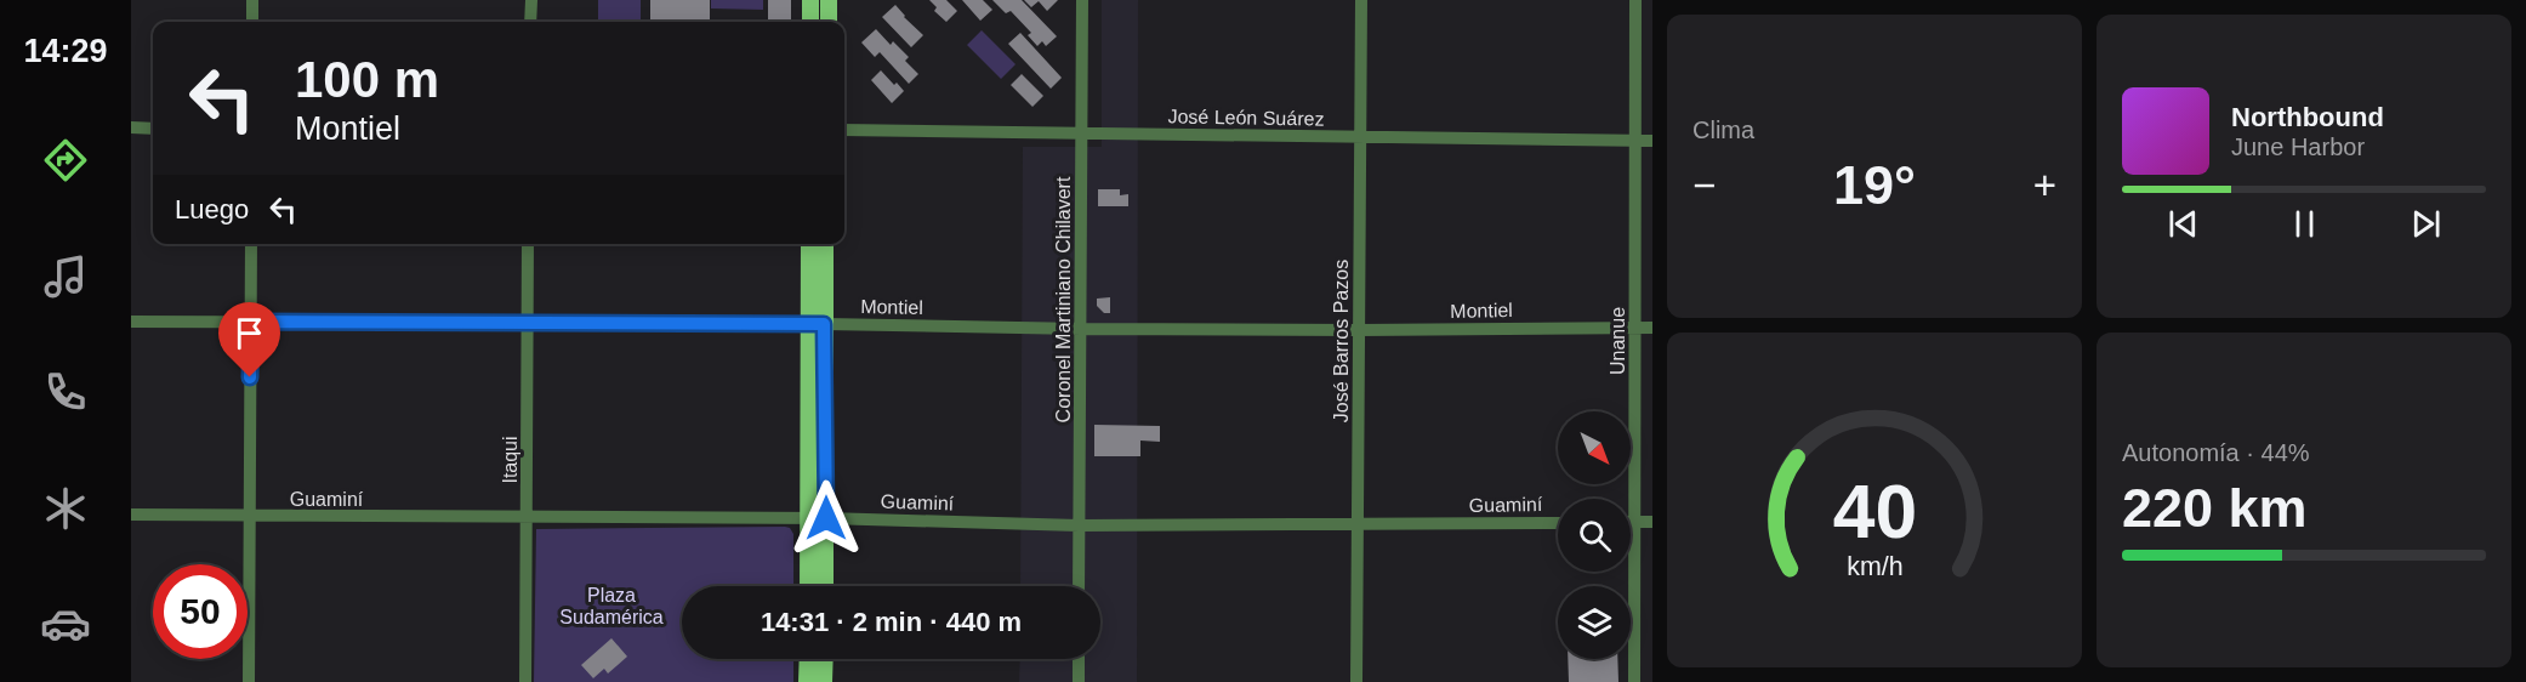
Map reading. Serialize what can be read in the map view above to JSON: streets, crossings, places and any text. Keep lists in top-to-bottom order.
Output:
{
  "streets": {
    "street": [
      "José León Suárez",
      "Coronel Martiniano Chilavert",
      "Montiel",
      "José Barros Pazos",
      "Unanue",
      "Itaqui",
      "Guaminí"
    ]
  },
  "crossings": [
    ["José León Suárez", "Coronel Martiniano Chilavert"],
    ["José León Suárez", "José Barros Pazos"],
    ["José León Suárez", "Unanue"],
    ["Coronel Martiniano Chilavert", "Montiel"],
    ["Coronel Martiniano Chilavert", "Guaminí"],
    ["Montiel", "José Barros Pazos"],
    ["Montiel", "Unanue"],
    ["Montiel", "Itaqui"],
    ["José Barros Pazos", "Guaminí"],
    ["Itaqui", "Guaminí"]
  ],
  "parks": ["Plaza Sudamérica"],
  "north": "bottom right",
  "page": {
    "tabs": "14:29",
    "tile": [
      "Clima",
      ["Autonomía · 44%", "220 km"]
    ],
    "turn": ["100 m", "Montiel"],
    "song": ["Northbound", "June Harbor"],
    "heat": ["−", "19°", "+"],
    "then": "Luego",
    "limit": "50",
    "trip": "14:31 · 2 min · 440 m",
    "gauge": ["40", "km/h"]
  }
}
